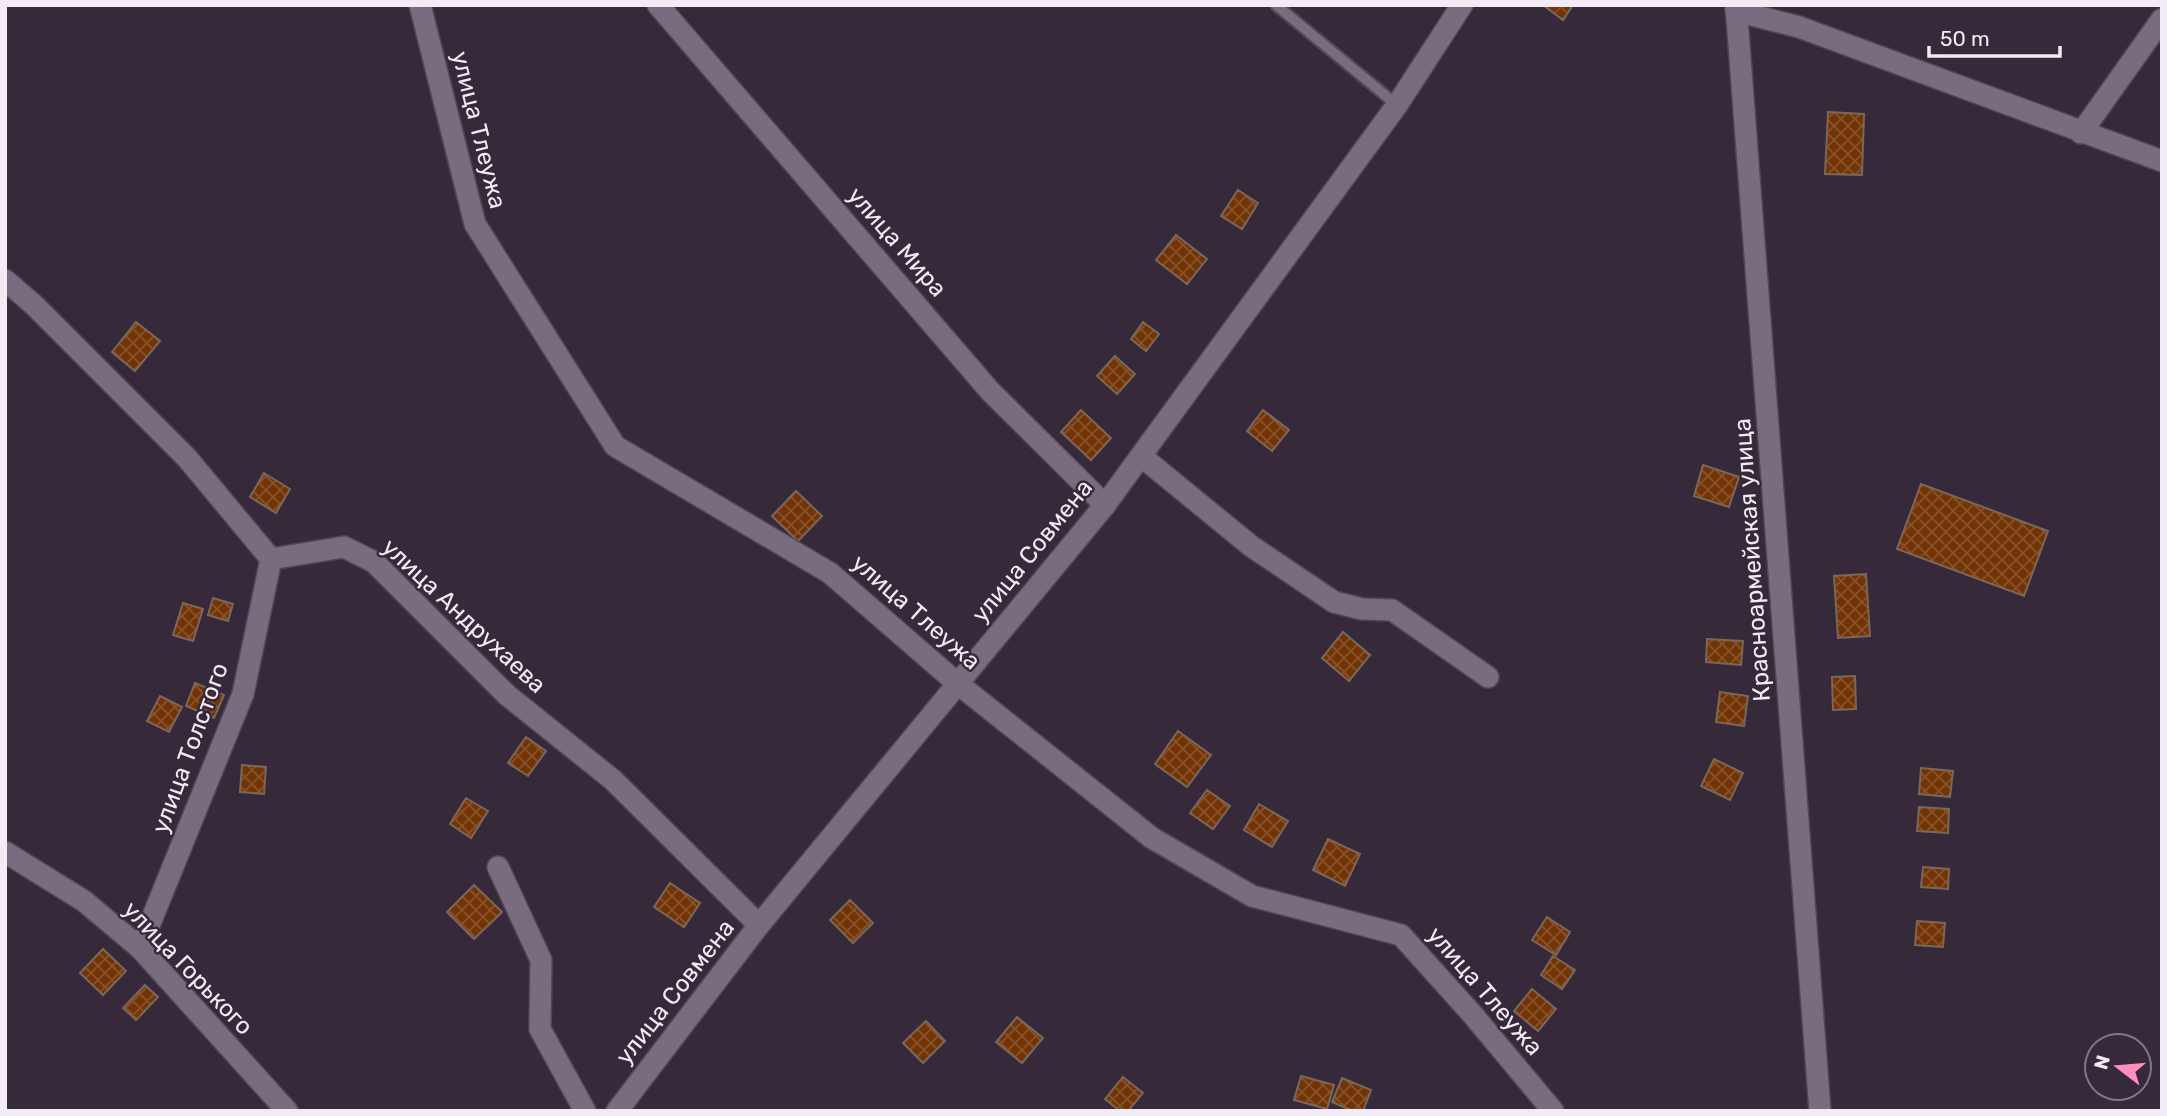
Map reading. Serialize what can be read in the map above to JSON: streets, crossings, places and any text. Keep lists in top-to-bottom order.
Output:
{
  "streets": {
    "street": [
      "улица Тлеужа",
      "улица Мира",
      "улица Совмена",
      "Красноармейская улица",
      "улица Андрухаева",
      "улица Толстого",
      "улица Горького"
    ]
  },
  "crossings": [
    ["улица Тлеужа", "улица Совмена"],
    ["улица Мира", "улица Совмена"],
    ["улица Совмена", "улица Андрухаева"],
    ["улица Андрухаева", "улица Толстого"],
    ["улица Толстого", "улица Горького"]
  ],
  "scale_bar": "50 m",
  "north": "left"
}
